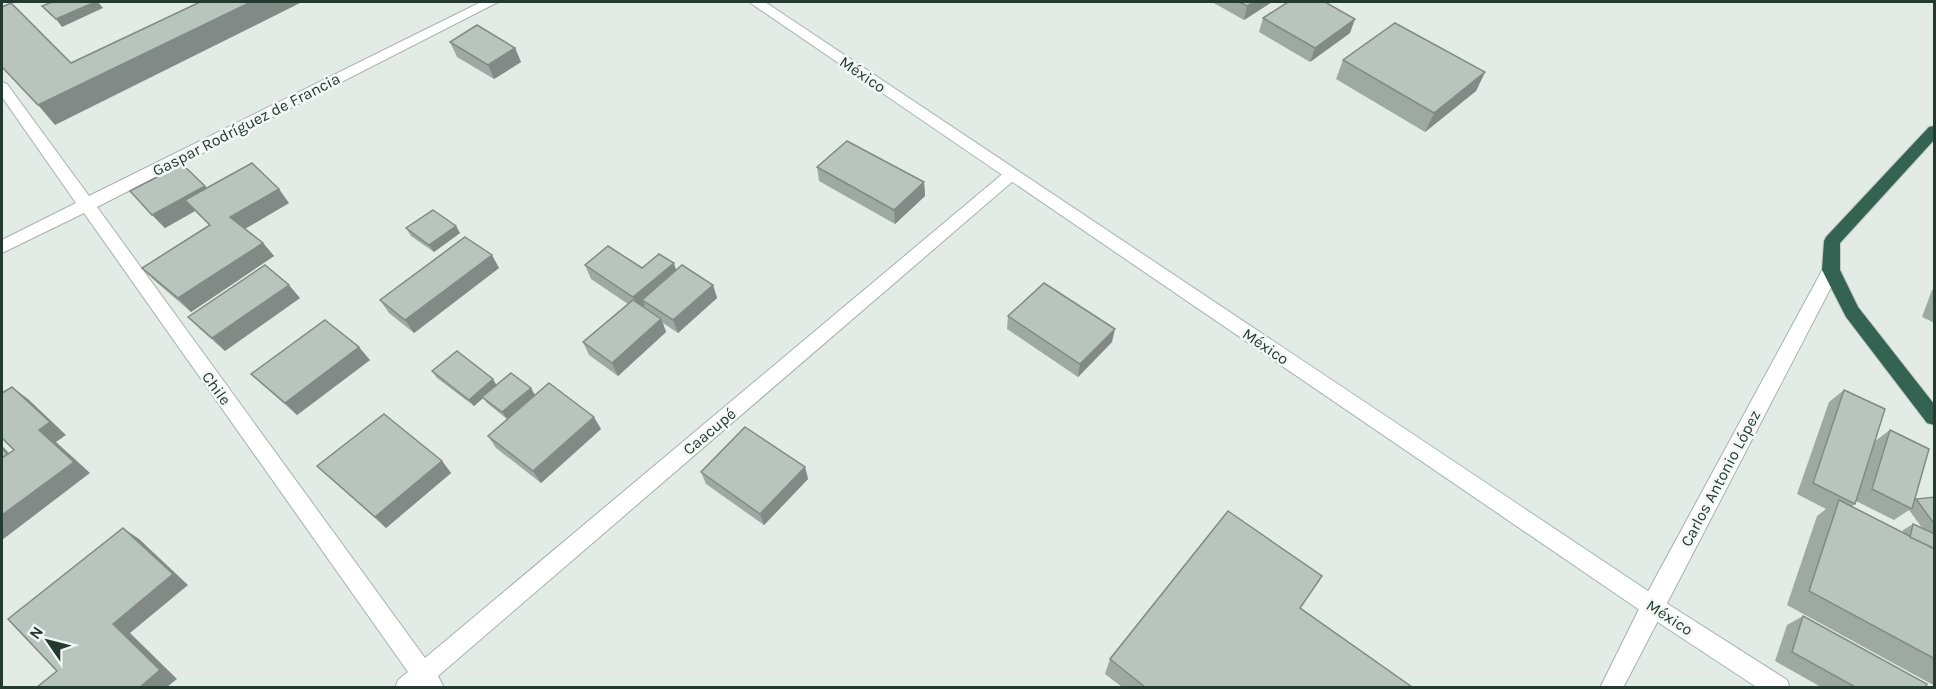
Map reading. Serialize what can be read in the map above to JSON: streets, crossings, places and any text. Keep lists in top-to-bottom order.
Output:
{
  "streets": {
    "street": [
      "México",
      "Gaspar Rodríguez de Francia",
      "Chile",
      "Caacupé",
      "Carlos Antonio López"
    ]
  },
  "crossings": [
    ["México", "Caacupé"],
    ["México", "Carlos Antonio López"],
    ["Gaspar Rodríguez de Francia", "Chile"],
    ["Chile", "Caacupé"]
  ],
  "north": "top left"
}
